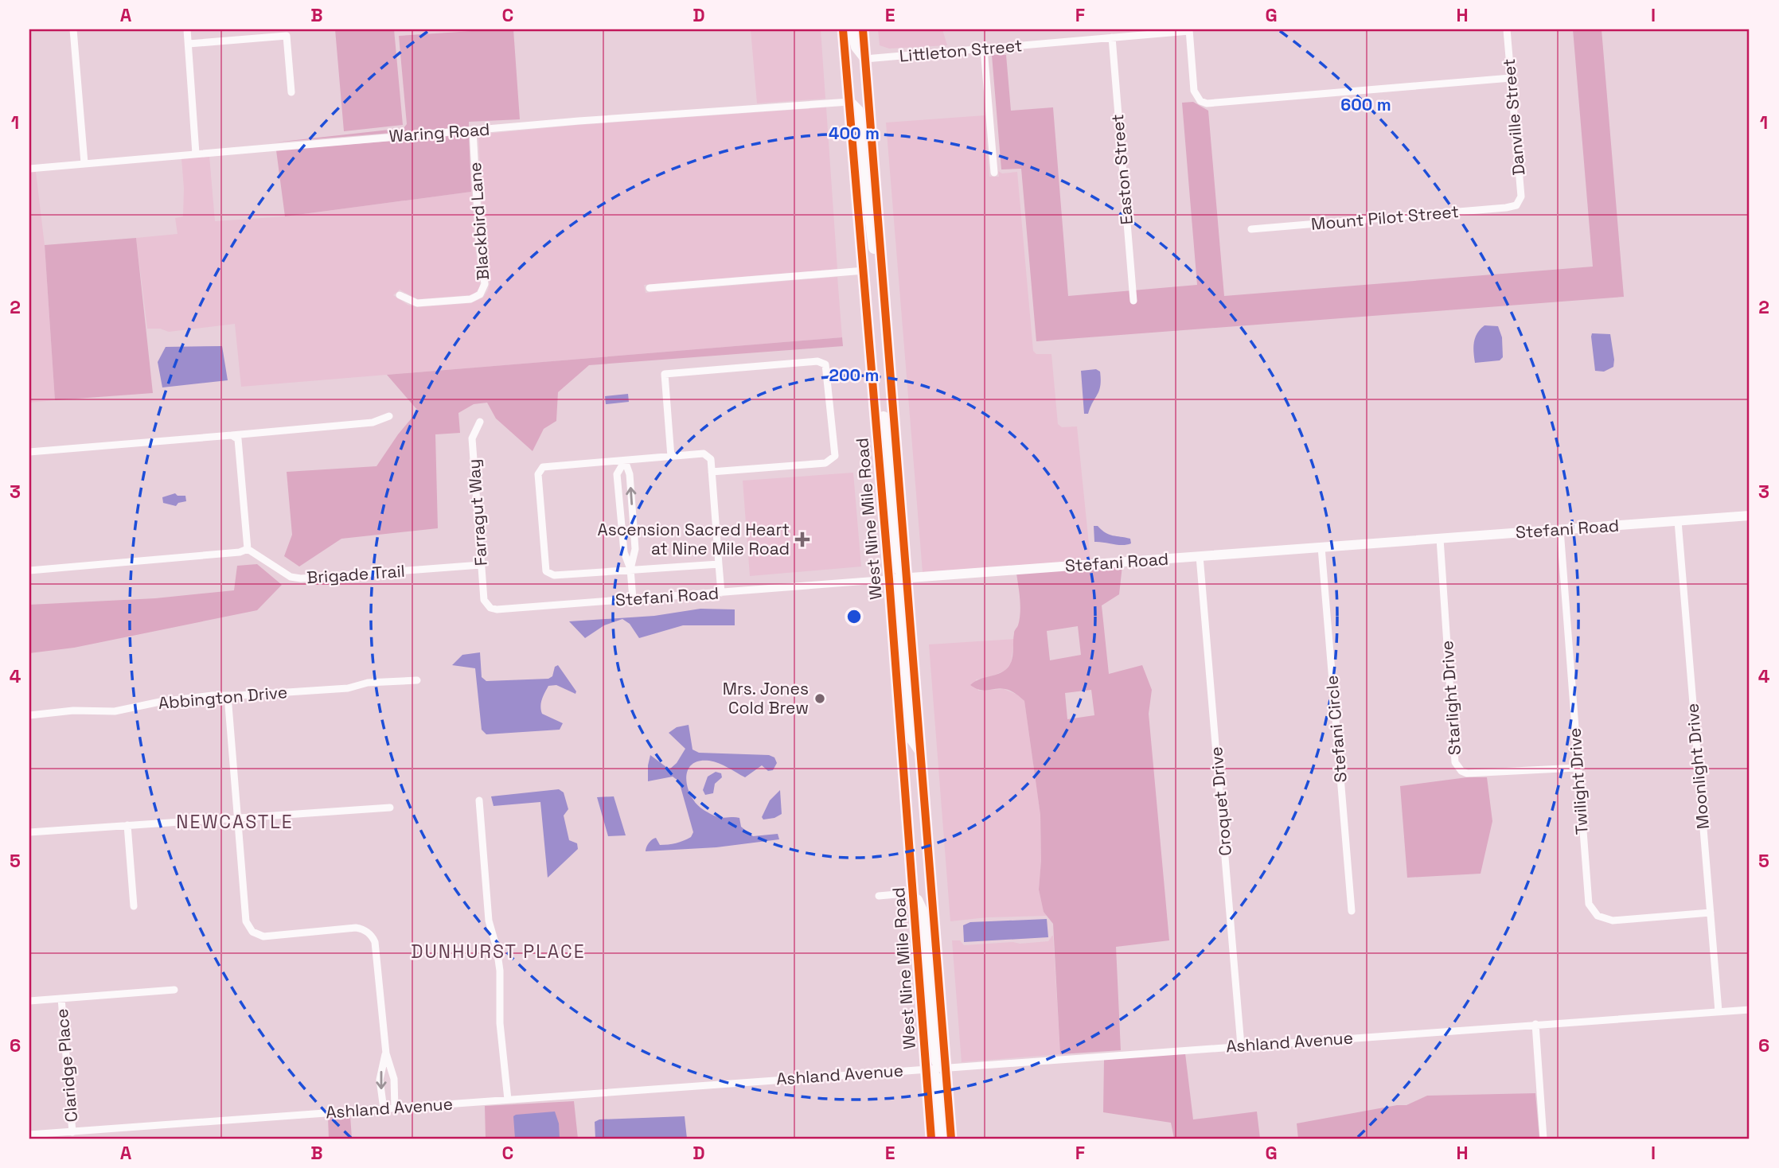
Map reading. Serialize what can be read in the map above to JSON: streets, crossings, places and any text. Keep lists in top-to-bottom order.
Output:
{
  "streets": {
    "main road": ["West Nine Mile Road"],
    "street": [
      "Littleton Street",
      "Danville Street",
      "Waring Road",
      "Easton Street",
      "Mount Pilot Street",
      "Blackbird Lane",
      "Farragut Way",
      "Stefani Road",
      "Brigade Trail",
      "Abbington Drive",
      "Starlight Drive",
      "Stefani Circle",
      "Moonlight Drive",
      "Twilight Drive",
      "Croquet Drive",
      "Ashland Avenue",
      "Claridge Place"
    ]
  },
  "crossings": [
    ["Littleton Street", "Easton Street"],
    ["Littleton Street", "West Nine Mile Road"],
    ["Danville Street", "Mount Pilot Street"],
    ["Waring Road", "Blackbird Lane"],
    ["Waring Road", "West Nine Mile Road"],
    ["Farragut Way", "Stefani Road"],
    ["Farragut Way", "Brigade Trail"],
    ["West Nine Mile Road", "Stefani Road"],
    ["West Nine Mile Road", "Ashland Avenue"],
    ["Stefani Road", "Starlight Drive"],
    ["Stefani Road", "Stefani Circle"],
    ["Stefani Road", "Moonlight Drive"],
    ["Stefani Road", "Twilight Drive"],
    ["Stefani Road", "Croquet Drive"],
    ["Starlight Drive", "Twilight Drive"],
    ["Moonlight Drive", "Twilight Drive"],
    ["Moonlight Drive", "Ashland Avenue"],
    ["Croquet Drive", "Ashland Avenue"],
    ["Ashland Avenue", "Claridge Place"]
  ],
  "districts": ["NEWCASTLE", "DUNHURST PLACE"],
  "places": {
    "health": ["Ascension Sacred Heart at Nine Mile Road"],
    "other": ["Mrs. Jones Cold Brew"]
  },
  "grid": {
    "columns": [
      "A",
      "B",
      "C",
      "D",
      "E",
      "F",
      "G",
      "H",
      "I"
    ],
    "rows": [
      "1",
      "2",
      "3",
      "4",
      "5",
      "6"
    ]
  },
  "rings": ["600 m", "400 m", "200 m"]
}
